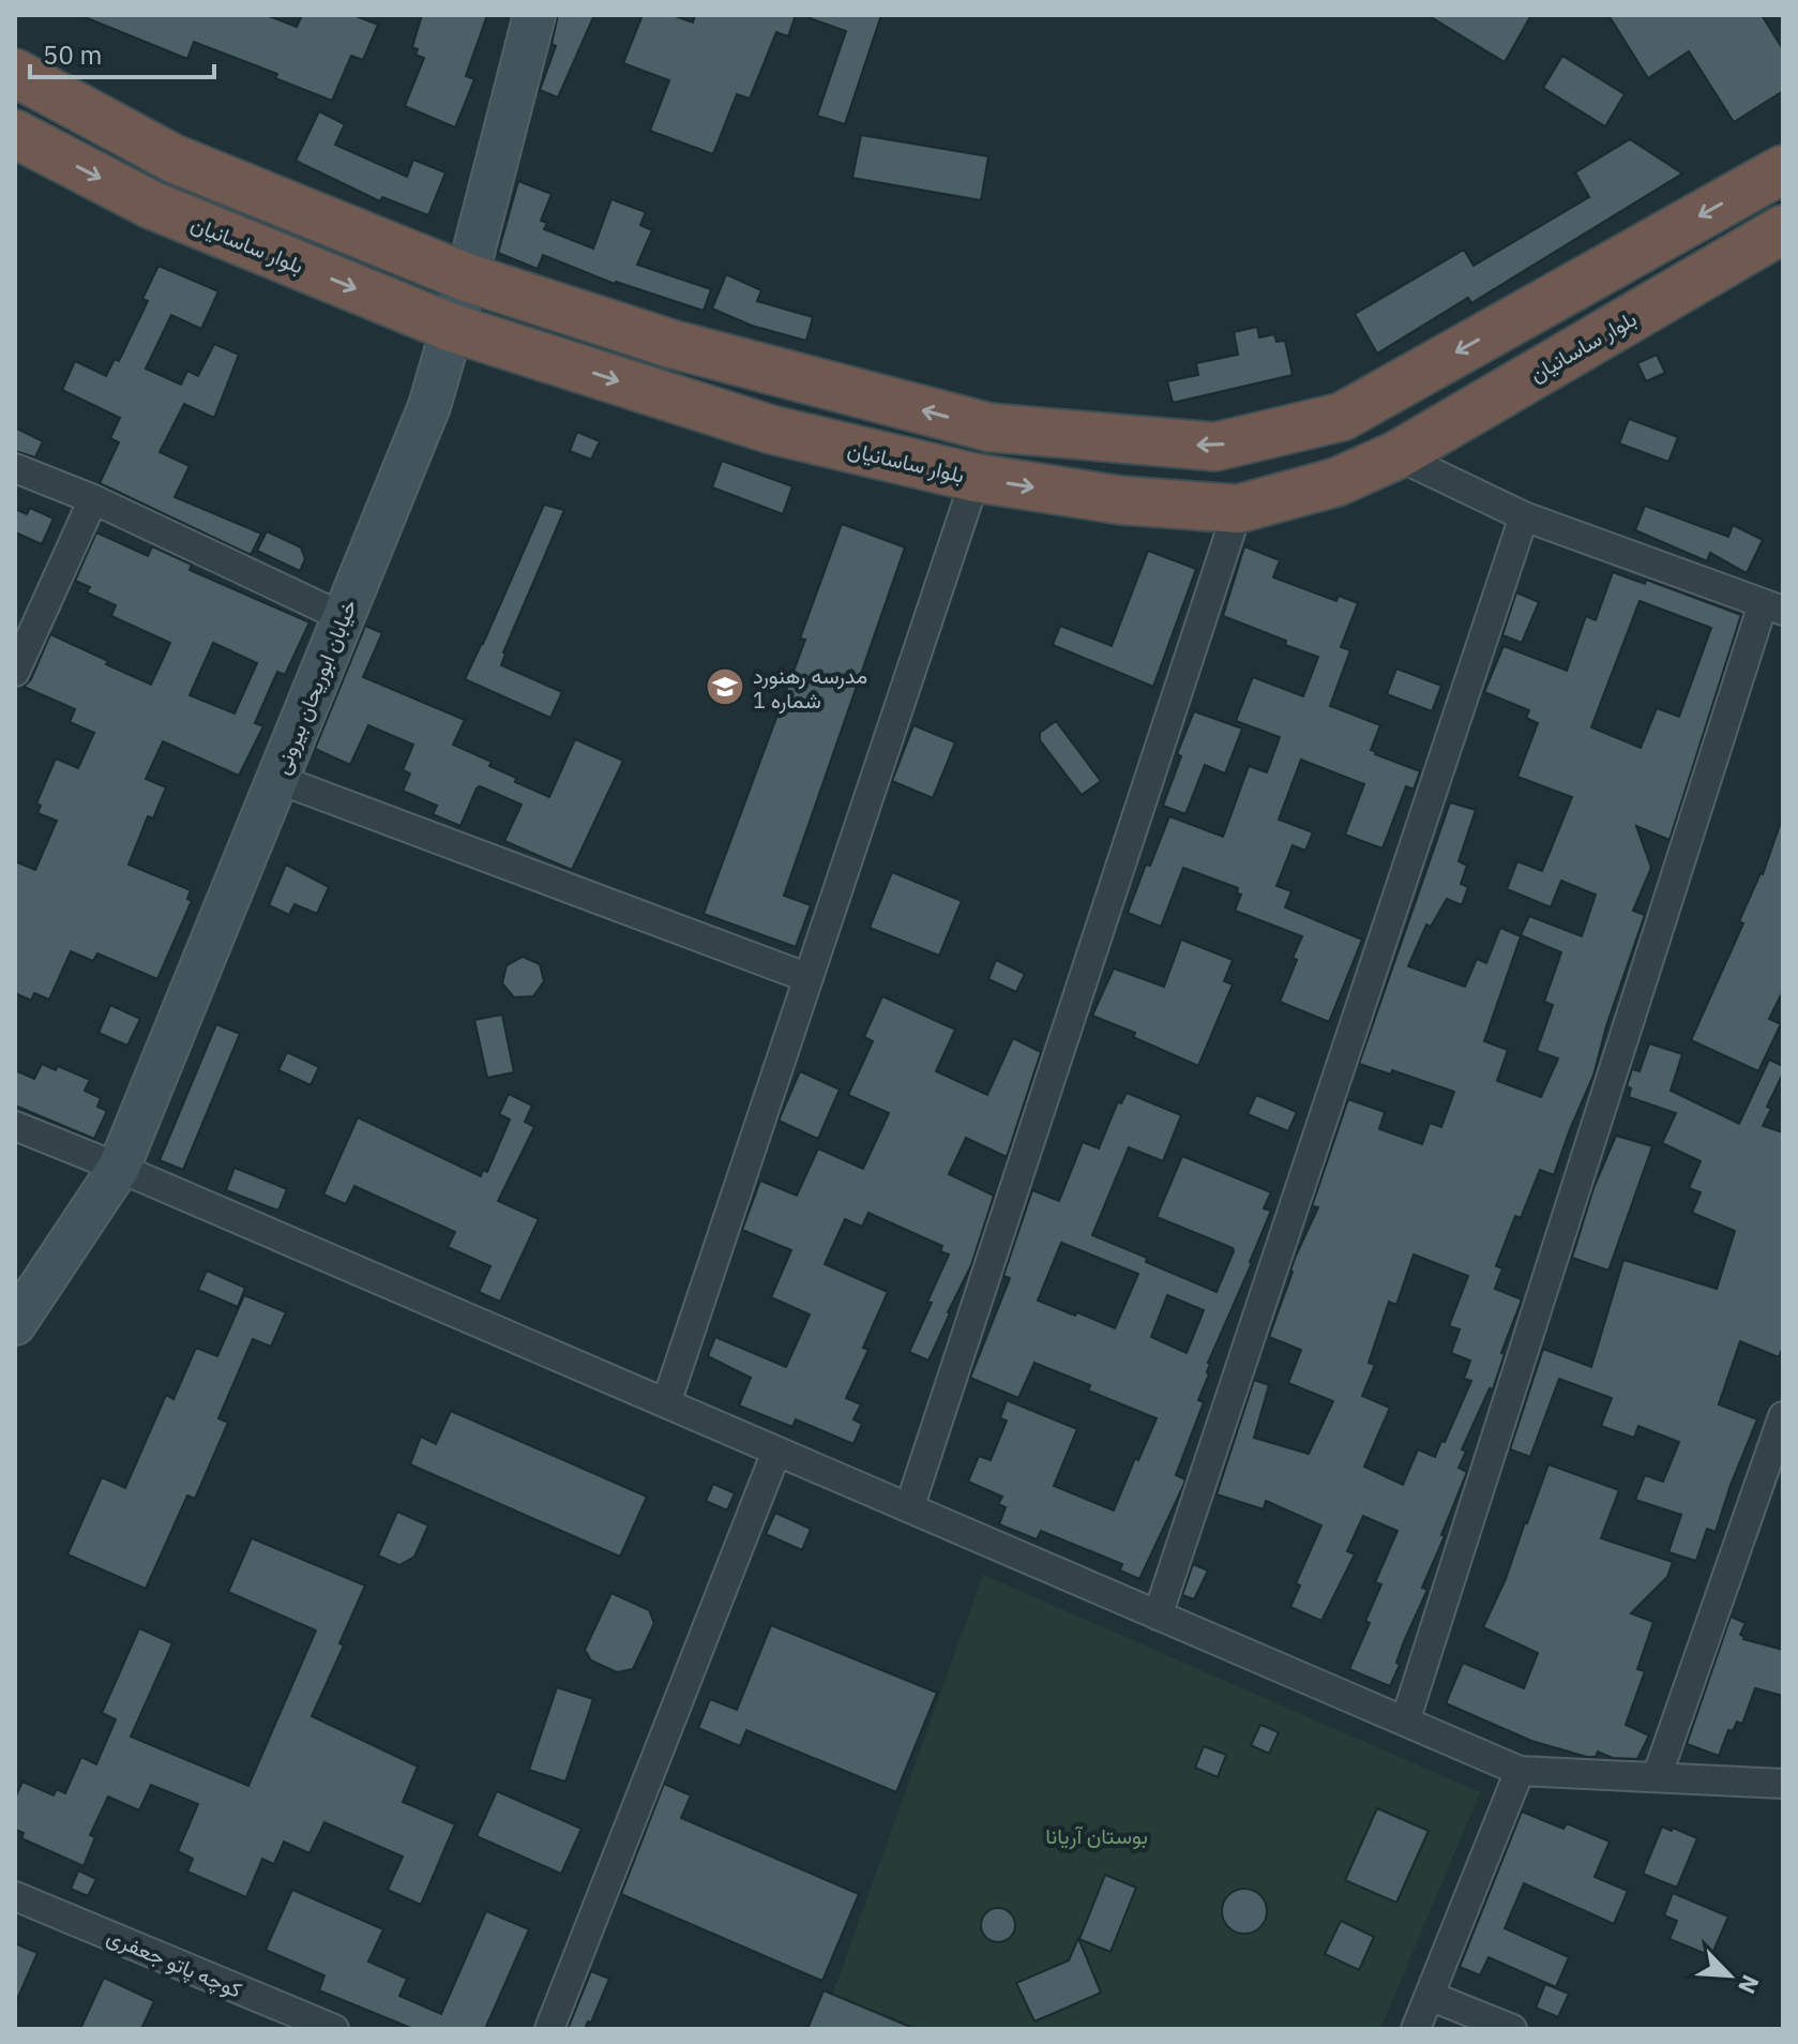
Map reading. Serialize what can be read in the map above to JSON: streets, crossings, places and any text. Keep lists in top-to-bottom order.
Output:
{
  "streets": {
    "highway": ["بلوار ساسانیان"],
    "street": ["خیابان ابوریحان بیرونی", "کوچه پاتو جعفری"]
  },
  "crossings": [
    ["بلوار ساسانیان", "خیابان ابوریحان بیرونی"]
  ],
  "parks": ["بوستان آریانا"],
  "places": {
    "school or university": ["مدرسه رهنورد شماره 1"]
  },
  "scale_bar": "50 m",
  "north": "bottom right"
}
